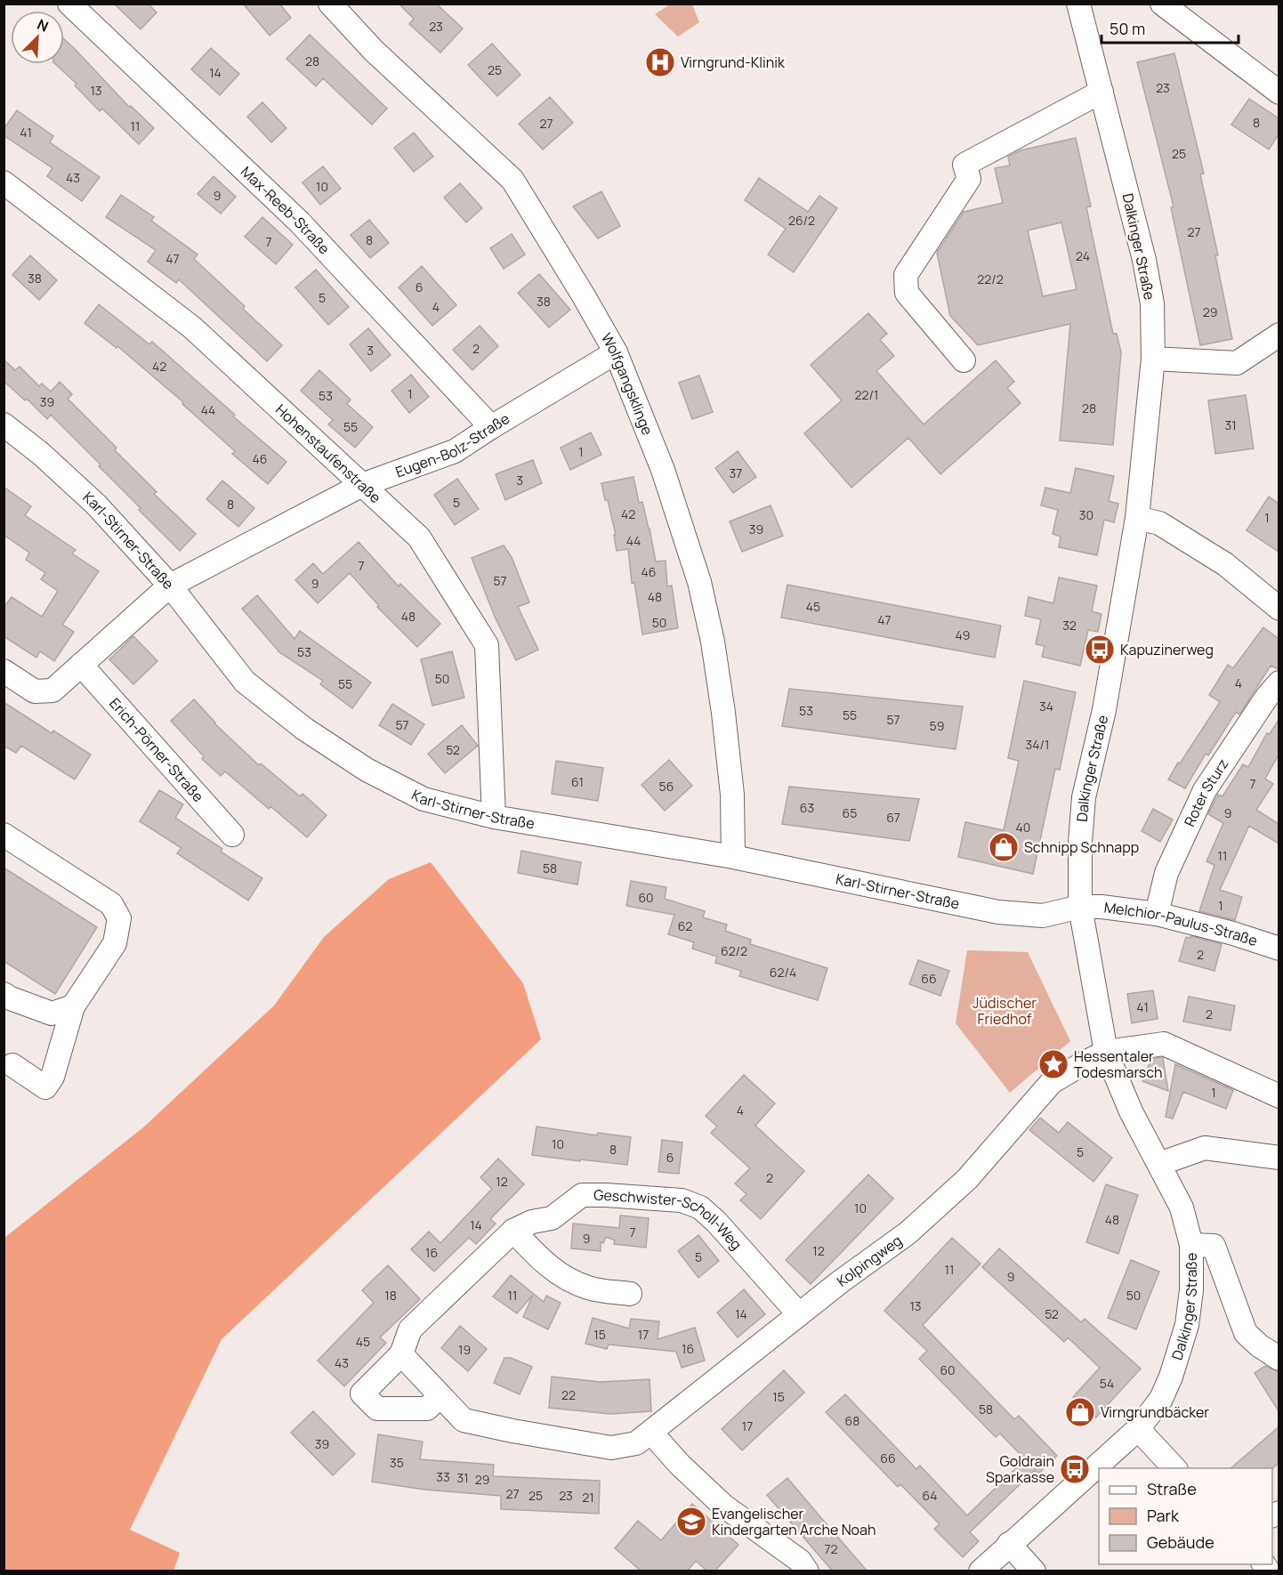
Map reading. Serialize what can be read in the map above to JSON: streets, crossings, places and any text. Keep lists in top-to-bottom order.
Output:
{
  "streets": {
    "street": [
      "Max-Reeb-Straße",
      "Dalkinger Straße",
      "Wolfgangsklinge",
      "Eugen-Bolz-Straße",
      "Hohenstaufenstraße",
      "Karl-Stirner-Straße",
      "Erich-Pörner-Straße",
      "Roter Sturz",
      "Melchior-Paulus-Straße",
      "Geschwister-Scholl-Weg",
      "Kolpingweg"
    ]
  },
  "crossings": [
    ["Max-Reeb-Straße", "Eugen-Bolz-Straße"],
    ["Dalkinger Straße", "Karl-Stirner-Straße"],
    ["Dalkinger Straße", "Melchior-Paulus-Straße"],
    ["Dalkinger Straße", "Kolpingweg"],
    ["Wolfgangsklinge", "Eugen-Bolz-Straße"],
    ["Wolfgangsklinge", "Karl-Stirner-Straße"],
    ["Eugen-Bolz-Straße", "Hohenstaufenstraße"],
    ["Eugen-Bolz-Straße", "Karl-Stirner-Straße"],
    ["Eugen-Bolz-Straße", "Erich-Pörner-Straße"],
    ["Hohenstaufenstraße", "Karl-Stirner-Straße"],
    ["Karl-Stirner-Straße", "Melchior-Paulus-Straße"],
    ["Roter Sturz", "Melchior-Paulus-Straße"],
    ["Geschwister-Scholl-Weg", "Kolpingweg"]
  ],
  "parks": ["Jüdischer Friedhof"],
  "places": {
    "hospital": ["Virngrund-Klinik"],
    "bus stop": ["Kapuzinerweg", "Goldrain Sparkasse"],
    "shop": ["Schnipp Schnapp", "Virngrundbäcker"],
    "place": ["Hessentaler Todesmarsch"],
    "school or university": ["Evangelischer Kindergarten Arche Noah"]
  },
  "house_numbers": [
    "23",
    "28",
    "25",
    "14",
    "23",
    "13",
    "8",
    "27",
    "11",
    "41",
    "25",
    "43",
    "10",
    "9",
    "26/2",
    "27",
    "8",
    "7",
    "24",
    "47",
    "38",
    "22/2",
    "6",
    "5",
    "38",
    "4",
    "29",
    "2",
    "3",
    "42",
    "1",
    "22/1",
    "53",
    "39",
    "28",
    "44",
    "31",
    "55",
    "1",
    "46",
    "37",
    "3",
    "5",
    "8",
    "42",
    "30",
    "1",
    "39",
    "44",
    "7",
    "46",
    "57",
    "9",
    "48",
    "45",
    "48",
    "47",
    "50",
    "32",
    "49",
    "53",
    "50",
    "4",
    "55",
    "34",
    "53",
    "55",
    "57",
    "57",
    "59",
    "34/1",
    "52",
    "61",
    "7",
    "56",
    "63",
    "65",
    "9",
    "67",
    "40",
    "11",
    "58",
    "60",
    "1",
    "62",
    "62/2",
    "2",
    "62/4",
    "66",
    "41",
    "2",
    "1",
    "4",
    "10",
    "8",
    "5",
    "6",
    "2",
    "12",
    "10",
    "48",
    "14",
    "7",
    "9",
    "12",
    "16",
    "5",
    "11",
    "9",
    "18",
    "11",
    "50",
    "13",
    "14",
    "52",
    "15",
    "17",
    "45",
    "16",
    "19",
    "43",
    "60",
    "54",
    "22",
    "15",
    "58",
    "68",
    "17",
    "39",
    "66",
    "35",
    "33",
    "31",
    "29",
    "27",
    "25",
    "23",
    "64",
    "21",
    "72"
  ],
  "legend": ["Straße", "Park", "Gebäude"],
  "scale_bar": "50 m",
  "north": "top right"
}
